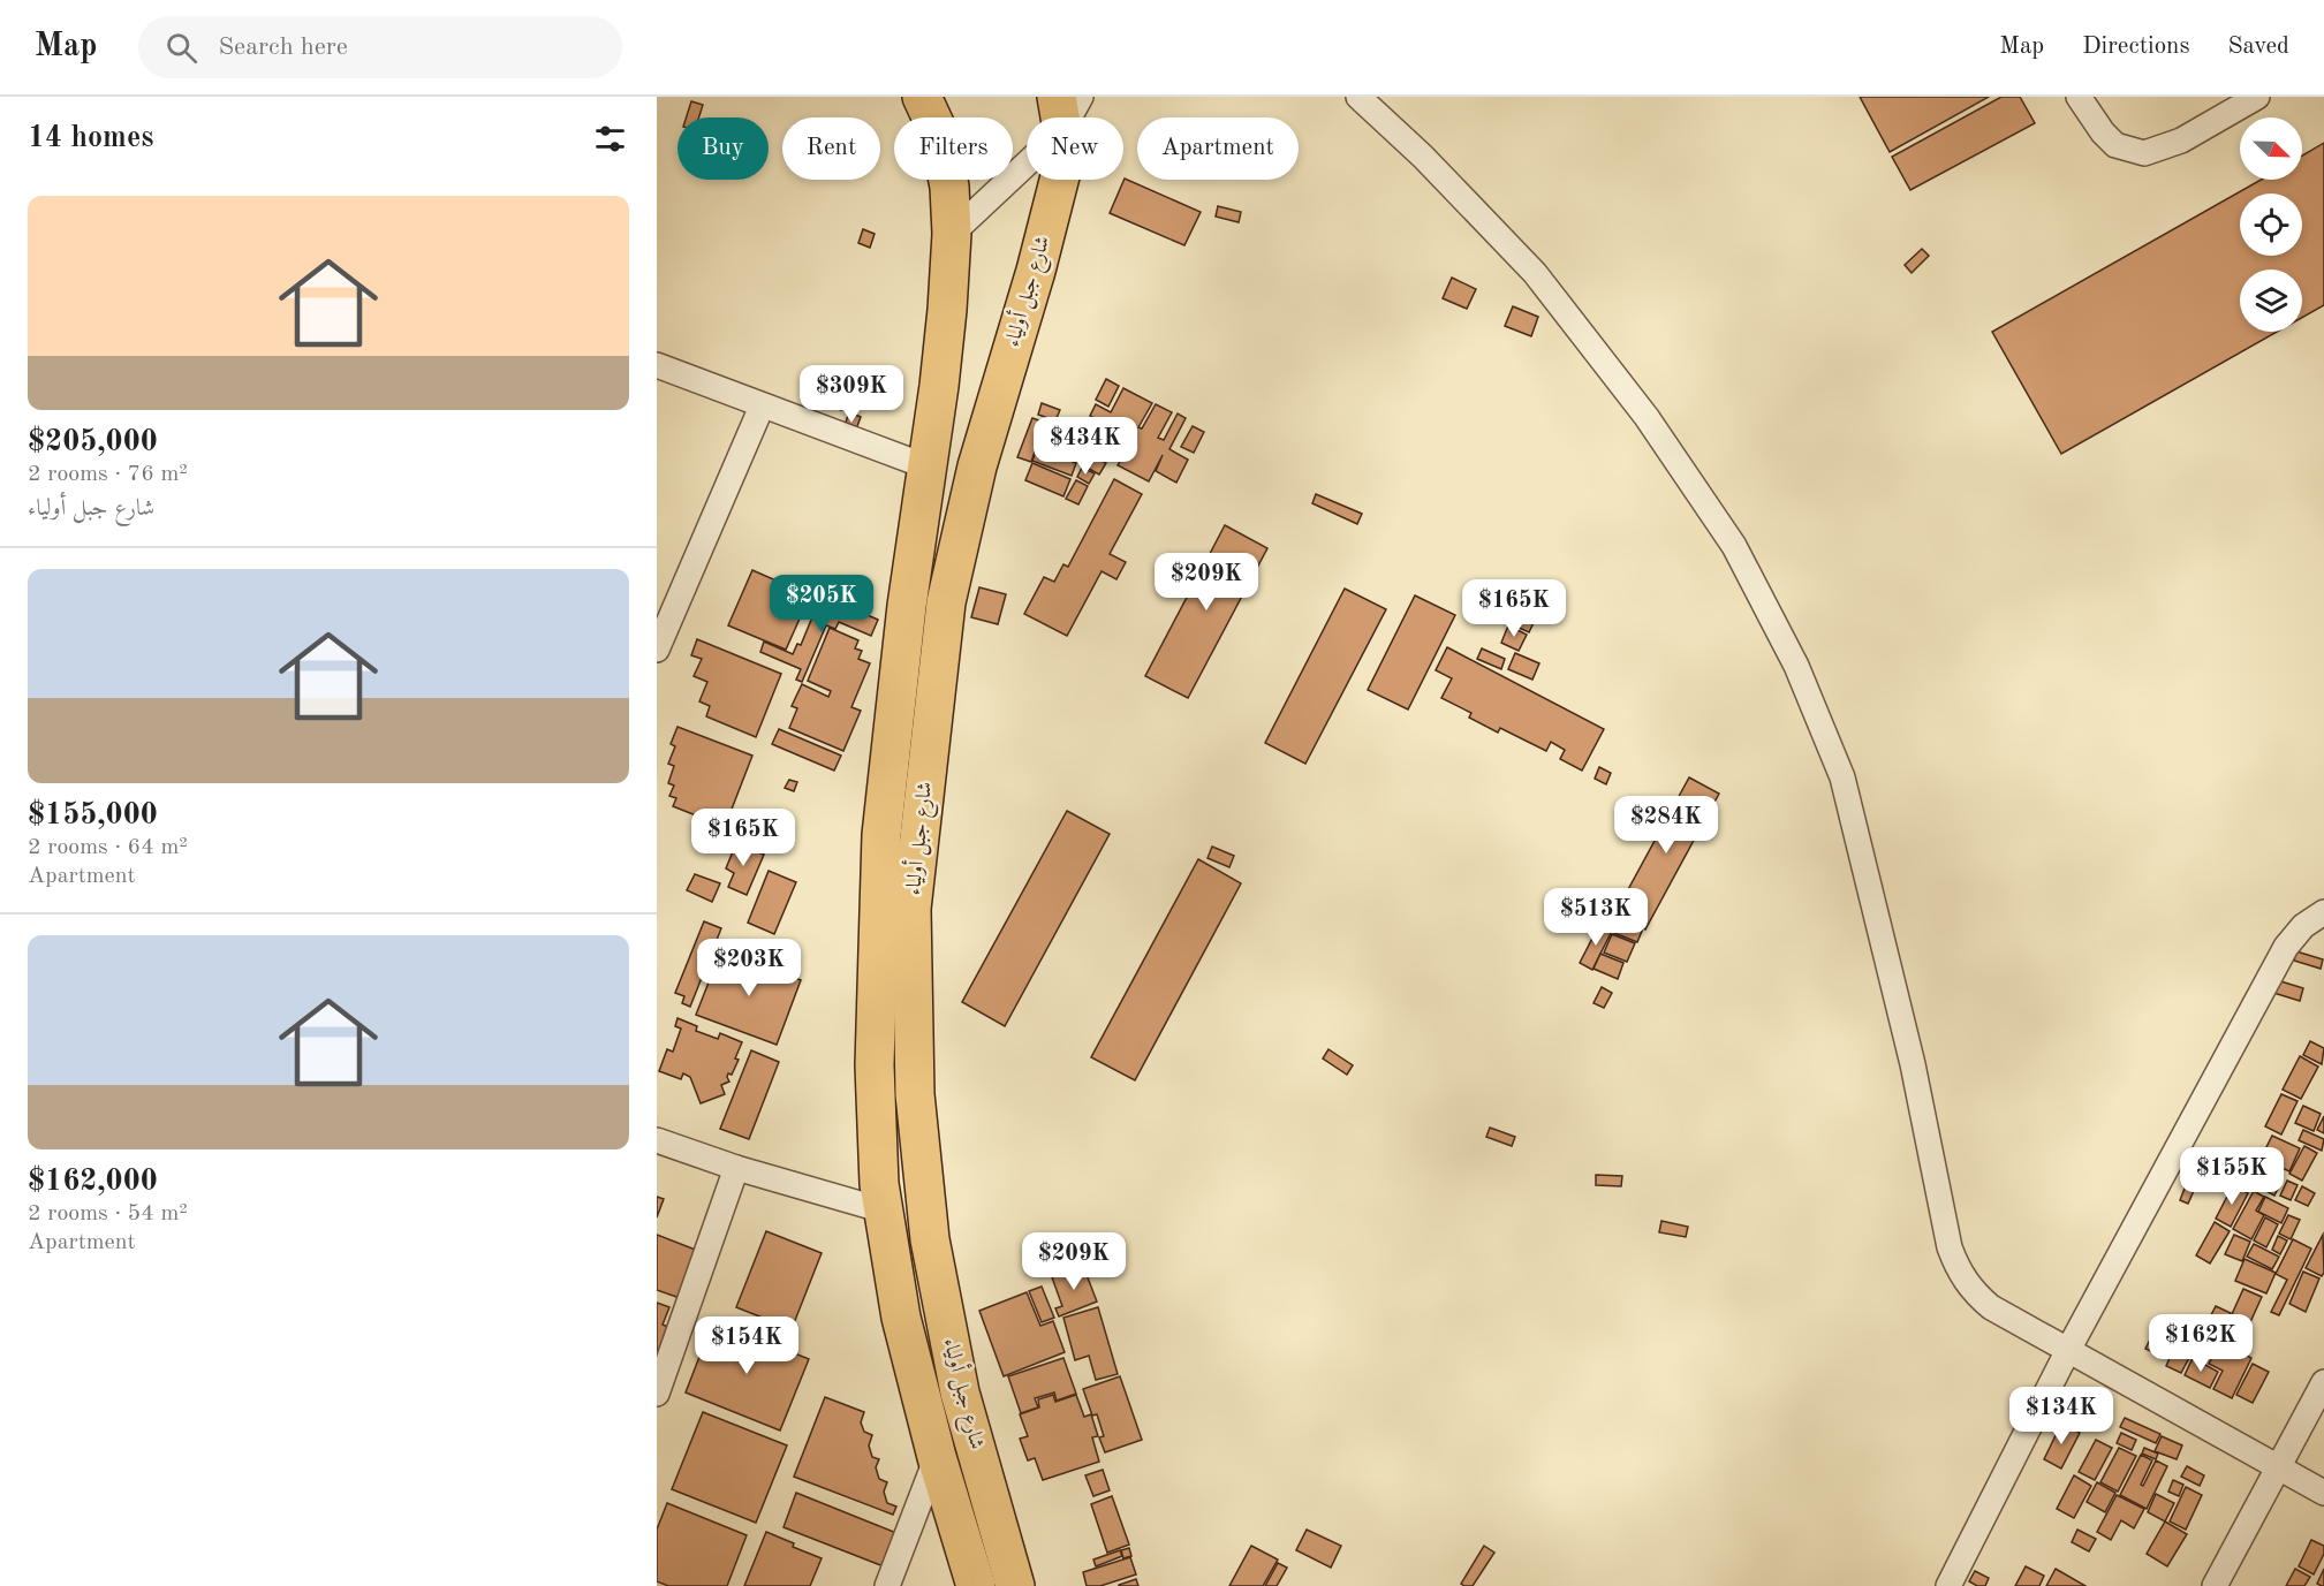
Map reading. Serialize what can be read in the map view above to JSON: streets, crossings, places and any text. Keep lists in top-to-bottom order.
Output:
{
  "streets": {
    "main road": ["شارع جبل أولياء"]
  },
  "north": "bottom right",
  "page": {
    "header": "Map",
    "search": "Search here",
    "nav": ["Map", "Directions", "Saved"],
    "heading": "14 homes",
    "chip": [
      "Buy",
      "Rent",
      "Filters",
      "New",
      "Apartment"
    ],
    "list": [
      {
        "name": "$205,000",
        "note": "2 rooms · 76 m² · شارع جبل أولياء"
      },
      {
        "name": "$155,000",
        "note": "2 rooms · 64 m² · Apartment"
      },
      {
        "name": "$162,000",
        "note": "2 rooms · 54 m² · Apartment"
      }
    ],
    "price": [
      "$309K",
      "$434K",
      "$209K",
      "$205K",
      "$165K",
      "$284K",
      "$165K",
      "$513K",
      "$203K",
      "$155K",
      "$209K",
      "$162K",
      "$154K",
      "$134K"
    ]
  }
}
